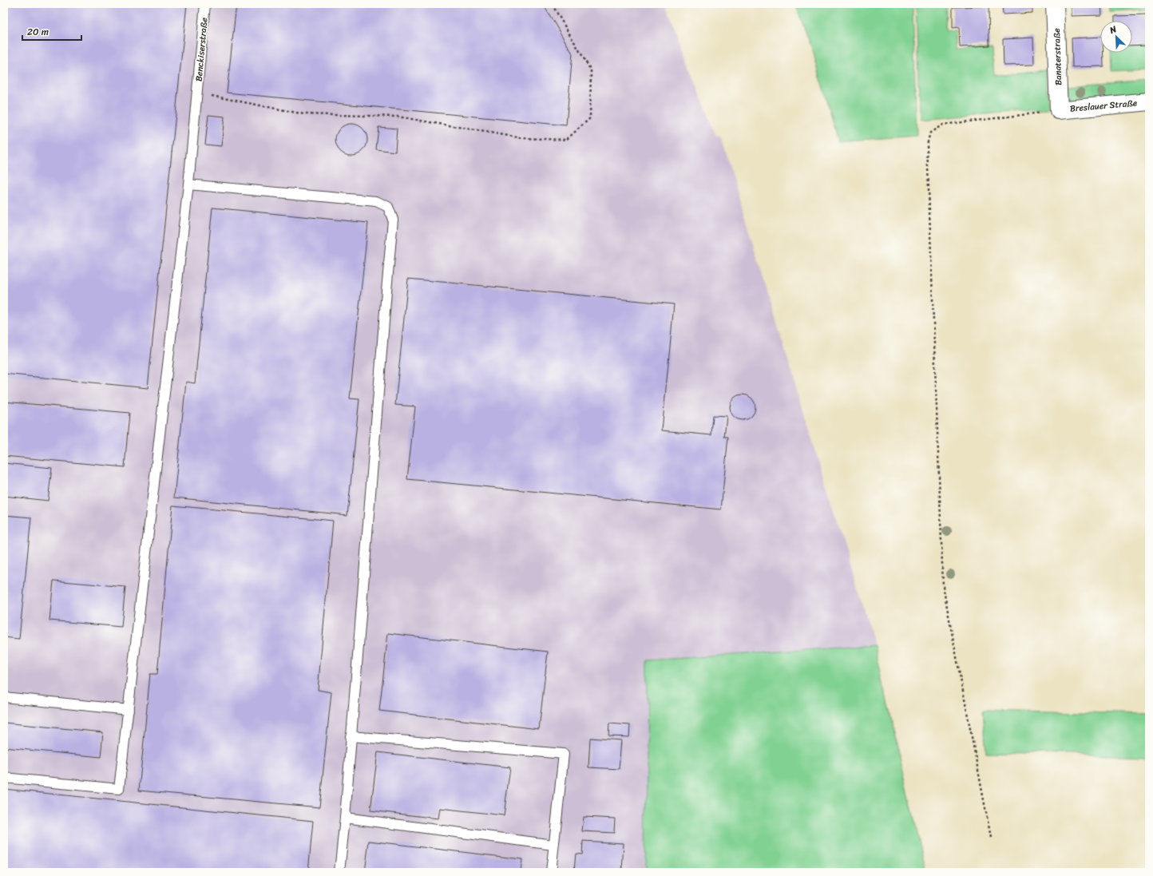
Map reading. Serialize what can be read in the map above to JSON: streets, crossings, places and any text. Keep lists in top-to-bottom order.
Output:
{
  "streets": {
    "street": ["Banaterstraße", "Breslauer Straße"],
    "lane": ["Benckiserstraße"]
  },
  "crossings": [
    ["Banaterstraße", "Breslauer Straße"]
  ],
  "scale_bar": "20 m",
  "north": "top left"
}
